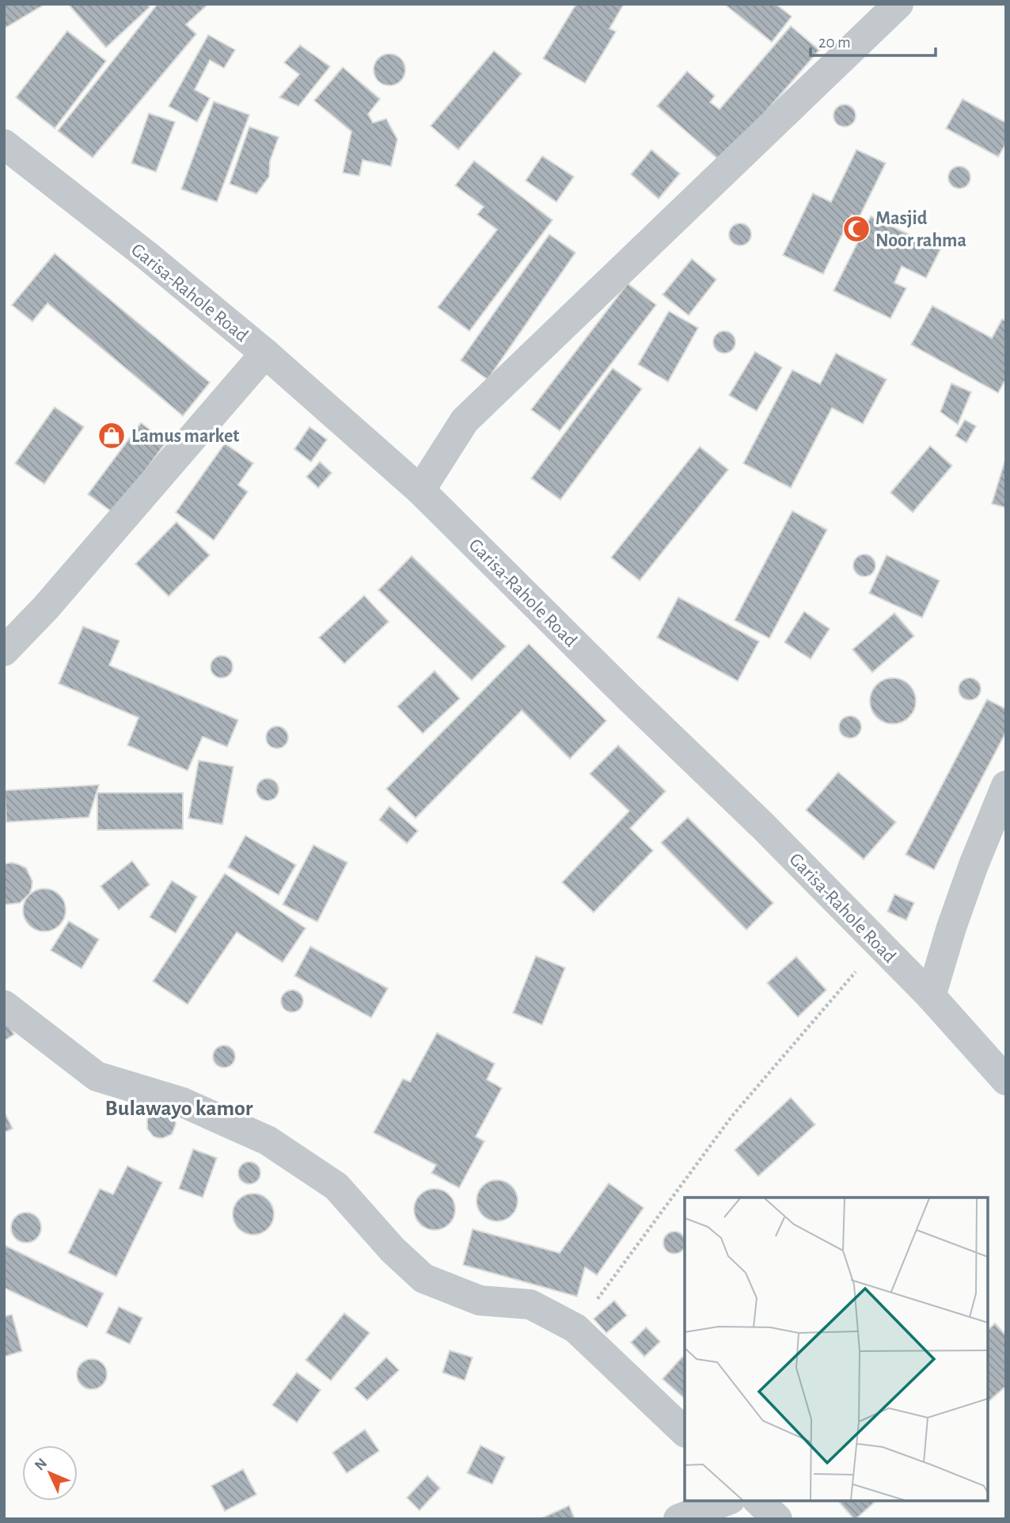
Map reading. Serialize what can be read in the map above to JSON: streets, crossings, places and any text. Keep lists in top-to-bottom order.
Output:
{
  "streets": {
    "street": ["Garisa-Rahole Road"]
  },
  "districts": ["Bulawayo kamor"],
  "places": {
    "mosque": ["Masjid Noor rahma"],
    "shop": ["Lamus market"]
  },
  "scale_bar": "20 m",
  "north": "top left"
}
